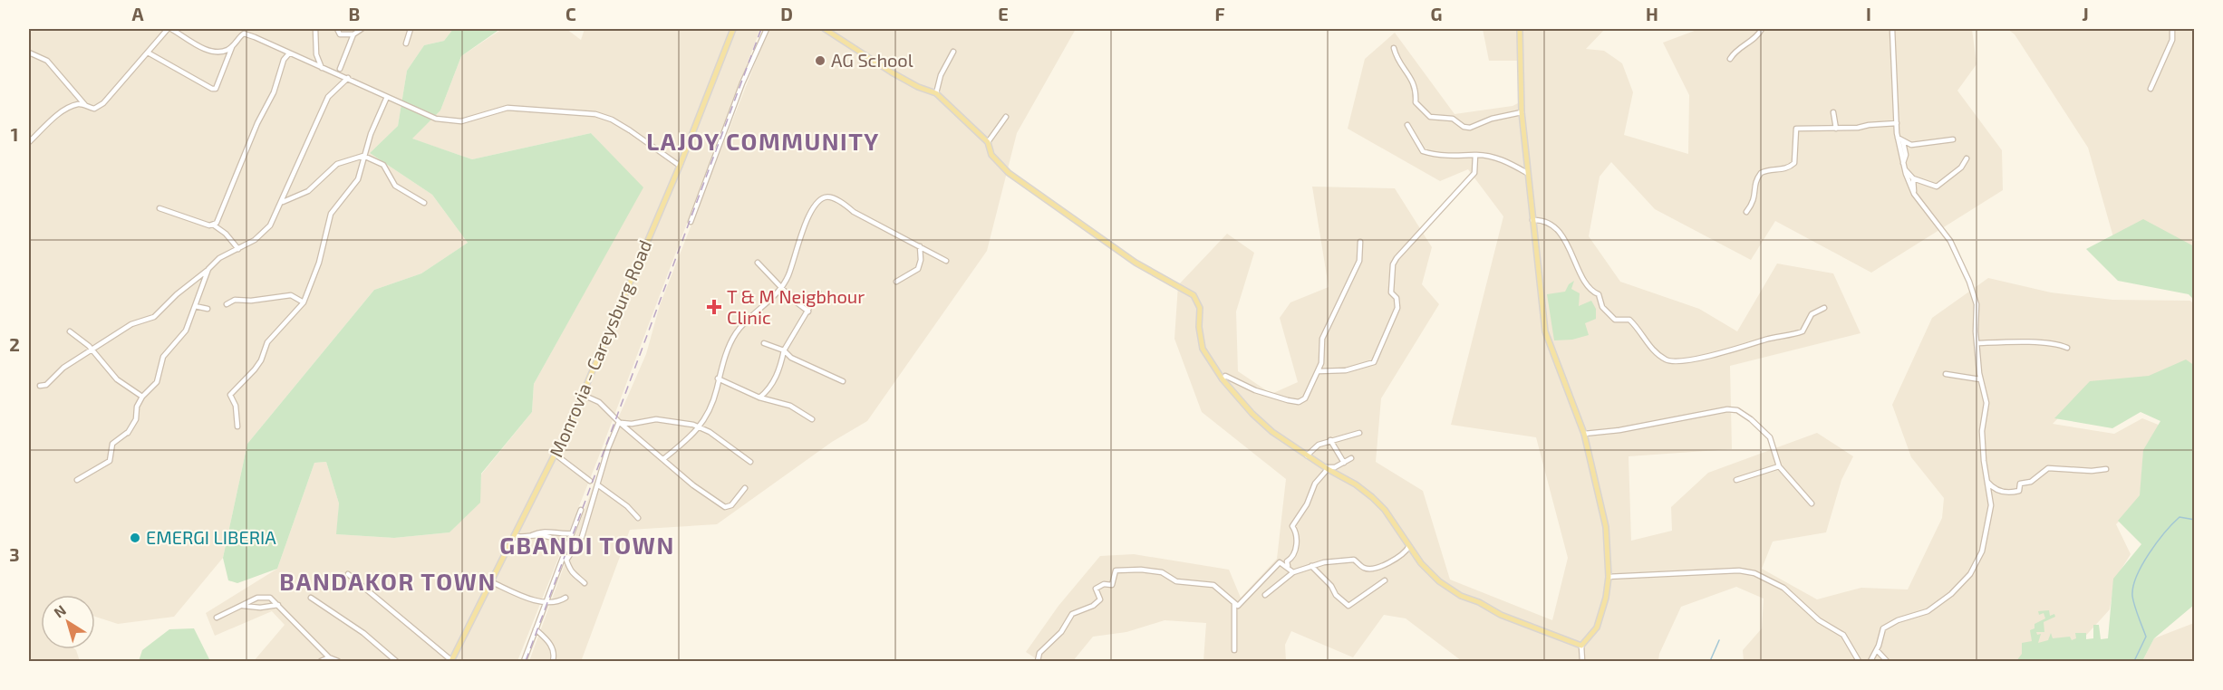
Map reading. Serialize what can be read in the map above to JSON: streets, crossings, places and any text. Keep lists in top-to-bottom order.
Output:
{
  "streets": {
    "main road": ["Monrovia - Careysburg Road"]
  },
  "districts": ["LAJOY COMMUNITY", "GBANDI TOWN", "BANDAKOR TOWN"],
  "places": {
    "other": ["AG School", "EMERGI LIBERIA"],
    "health": ["T & M Neigbhour Clinic"]
  },
  "north": "top left",
  "grid": {
    "columns": [
      "A",
      "B",
      "C",
      "D",
      "E",
      "F",
      "G",
      "H",
      "I",
      "J"
    ],
    "rows": ["1", "2", "3"]
  }
}
